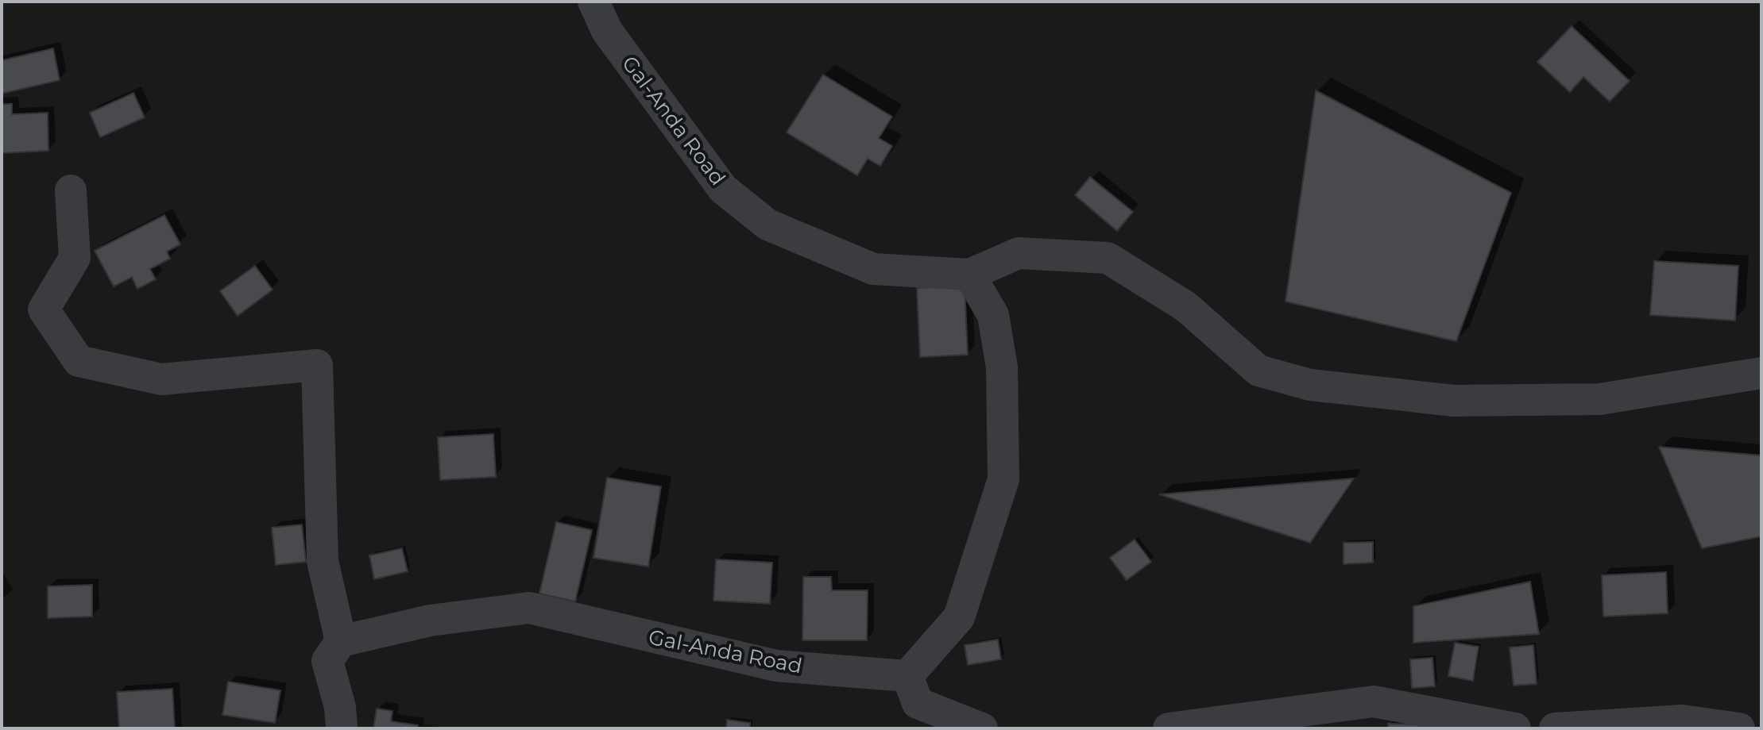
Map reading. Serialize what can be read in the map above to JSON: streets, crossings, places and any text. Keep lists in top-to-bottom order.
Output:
{
  "streets": {
    "street": ["Gal-Anda Road"]
  }
}
